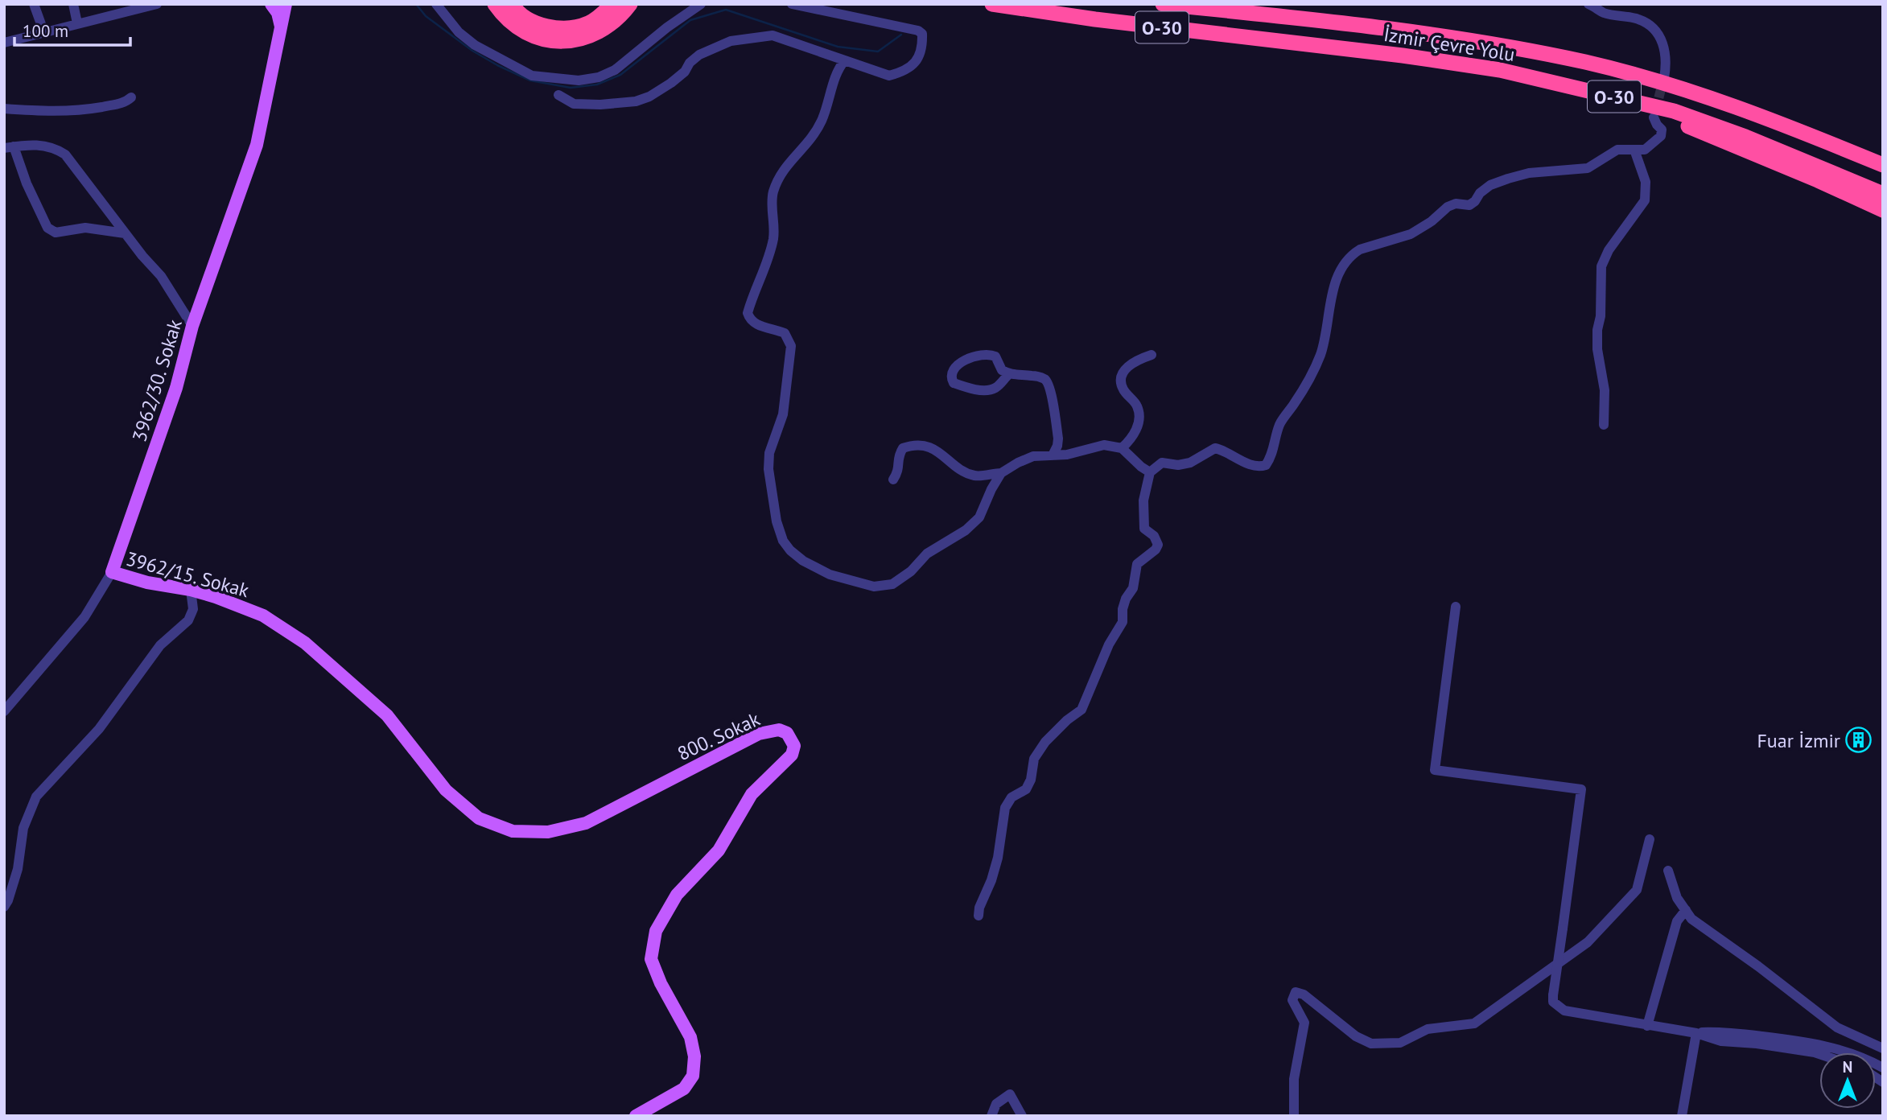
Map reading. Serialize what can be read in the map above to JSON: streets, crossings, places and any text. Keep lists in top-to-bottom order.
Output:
{
  "streets": {
    "highway": ["O-30", "İzmir Çevre Yolu"],
    "main road": ["3962/30. Sokak", "3962/15. Sokak", "800. Sokak"]
  },
  "crossings": [
    ["3962/30. Sokak", "3962/15. Sokak"],
    ["3962/15. Sokak", "800. Sokak"]
  ],
  "places": {
    "building": ["Fuar İzmir"]
  },
  "scale_bar": "100 m",
  "north": "top"
}
